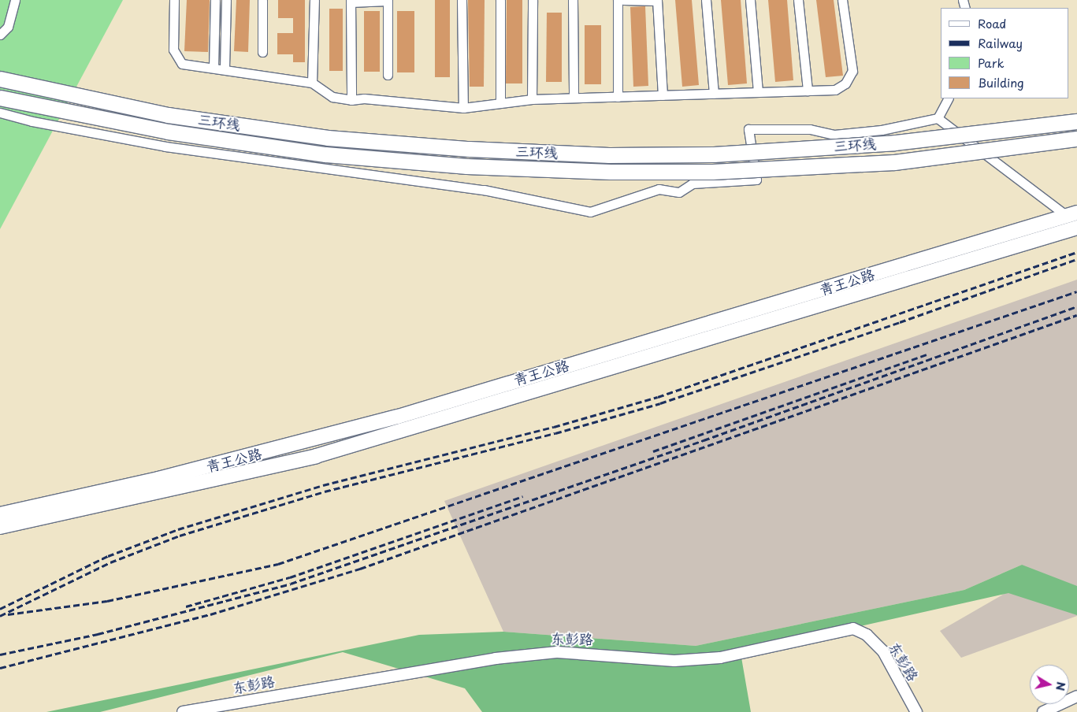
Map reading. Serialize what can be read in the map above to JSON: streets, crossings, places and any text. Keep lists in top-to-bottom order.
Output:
{
  "streets": {
    "highway": ["三环线"],
    "main road": ["青王公路"],
    "street": ["东彭路"]
  },
  "legend": [
    "Road",
    "Railway",
    "Park",
    "Building"
  ],
  "north": "right"
}
